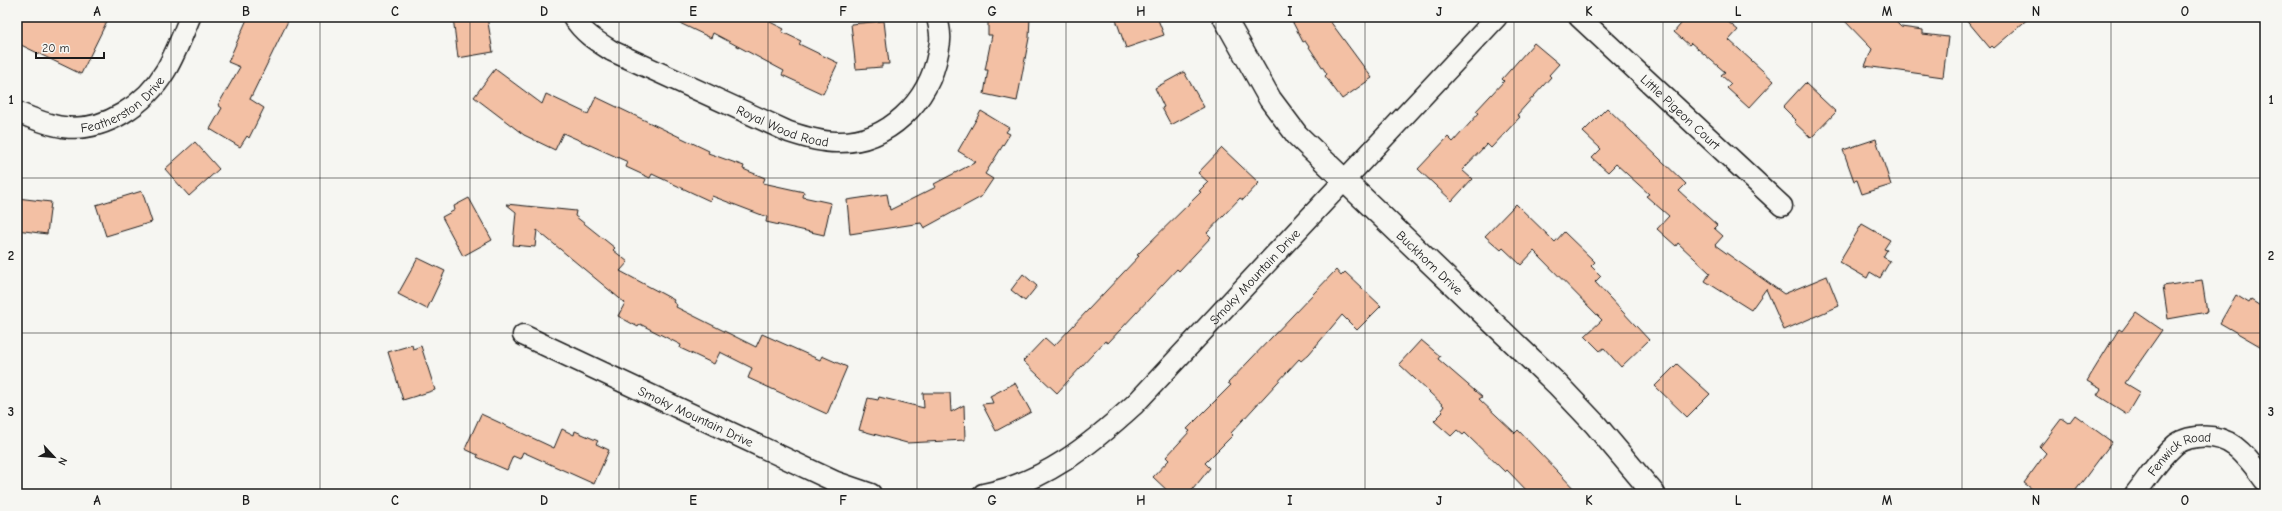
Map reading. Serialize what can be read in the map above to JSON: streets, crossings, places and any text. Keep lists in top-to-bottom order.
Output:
{
  "streets": {
    "street": [
      "Featherston Drive",
      "Little Pigeon Court",
      "Royal Wood Road",
      "Buckhorn Drive",
      "Smoky Mountain Drive",
      "Fenwick Road"
    ]
  },
  "crossings": [
    ["Buckhorn Drive", "Smoky Mountain Drive"]
  ],
  "scale_bar": "20 m",
  "north": "bottom right",
  "grid": {
    "columns": [
      "A",
      "B",
      "C",
      "D",
      "E",
      "F",
      "G",
      "H",
      "I",
      "J",
      "K",
      "L",
      "M",
      "N",
      "O"
    ],
    "rows": ["1", "2", "3"]
  }
}
